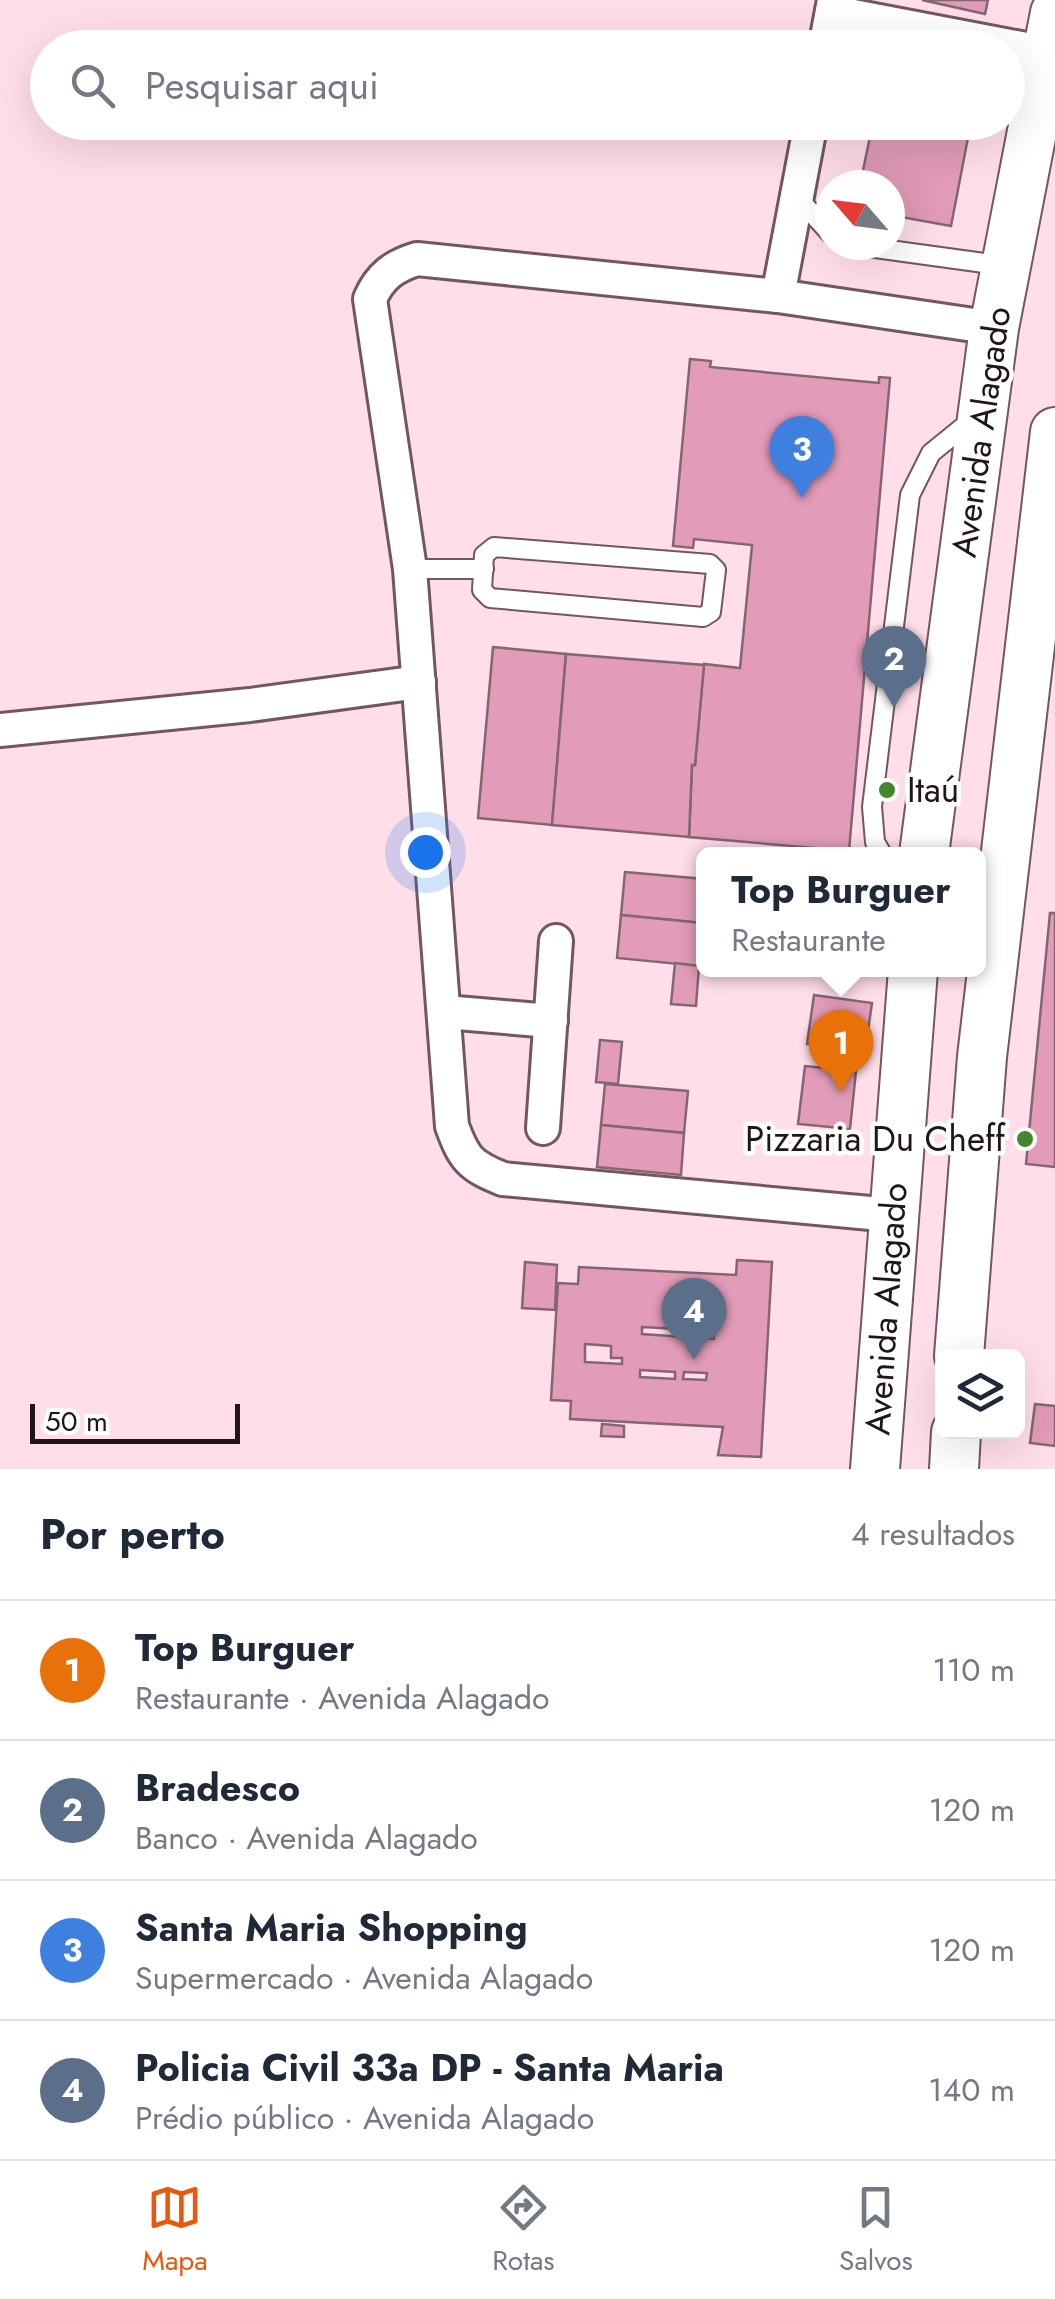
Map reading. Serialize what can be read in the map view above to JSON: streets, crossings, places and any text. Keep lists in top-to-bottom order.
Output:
{
  "streets": {
    "main road": ["Avenida Alagado"]
  },
  "places": ["Itaú", "Pizzaria Du Cheff"],
  "scale_bar": "50 m",
  "north": "top left",
  "page": {
    "search": "Pesquisar aqui",
    "pins": [
      "3",
      "2",
      "1",
      "4"
    ],
    "popup": ["Top Burguer", "Restaurante"],
    "scale": "50 m",
    "heading": ["Por perto", "4 resultados"],
    "list": [
      {
        "mark": "1",
        "name": "Top Burguer",
        "note": "Restaurante · Avenida Alagado",
        "value": "110 m"
      },
      {
        "mark": "2",
        "name": "Bradesco",
        "note": "Banco · Avenida Alagado",
        "value": "120 m"
      },
      {
        "mark": "3",
        "name": "Santa Maria Shopping",
        "note": "Supermercado · Avenida Alagado",
        "value": "120 m"
      },
      {
        "mark": "4",
        "name": "Policia Civil 33a DP - Santa Maria",
        "note": "Prédio público · Avenida Alagado",
        "value": "140 m"
      }
    ],
    "nav": ["Mapa", "Rotas", "Salvos"]
  }
}
